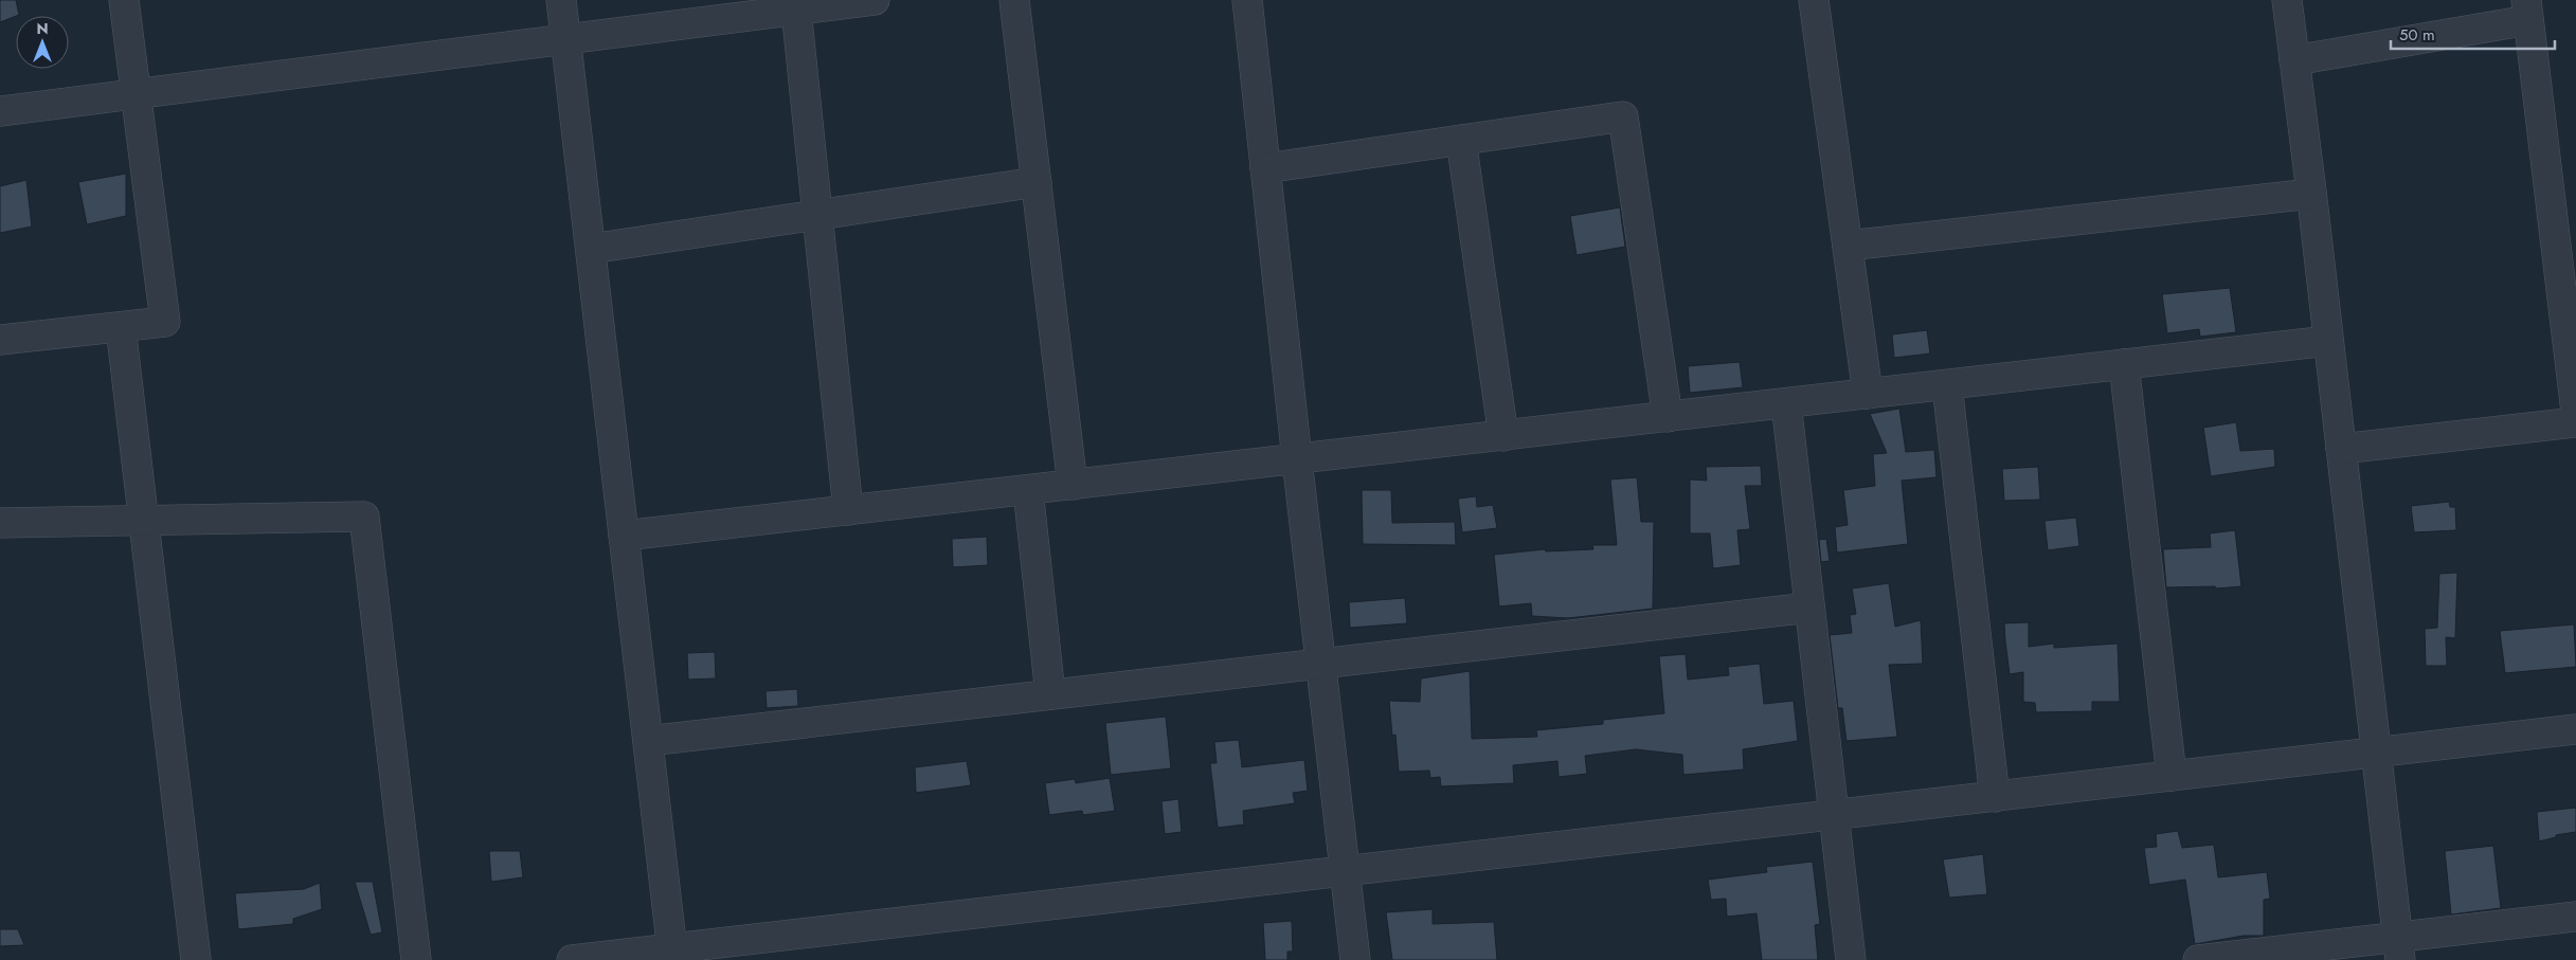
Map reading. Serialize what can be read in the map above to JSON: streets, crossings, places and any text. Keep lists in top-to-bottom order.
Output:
{
  "scale_bar": "50 m",
  "north": "top"
}
